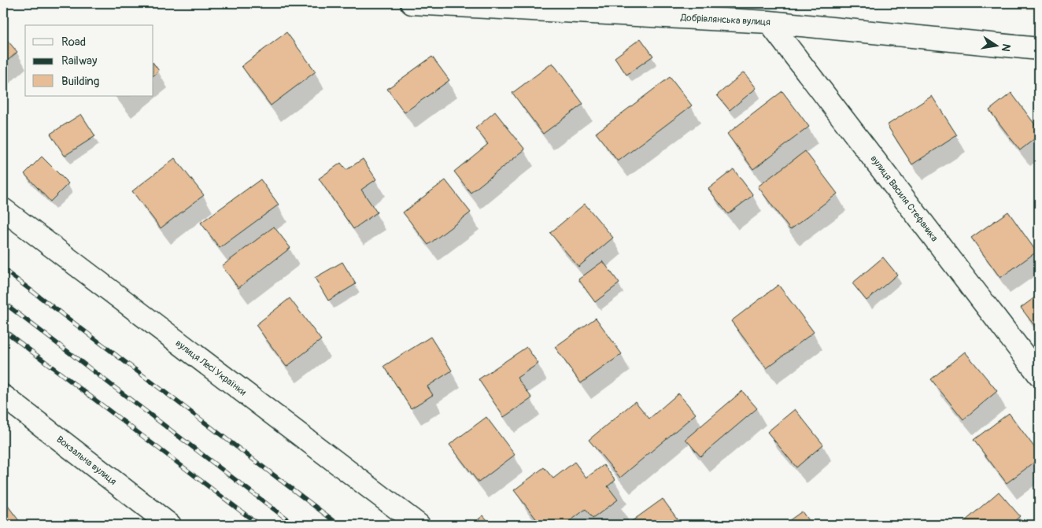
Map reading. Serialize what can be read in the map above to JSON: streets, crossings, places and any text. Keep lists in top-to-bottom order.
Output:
{
  "streets": {
    "street": [
      "Добрівлянська вулиця",
      "вулиця Василя Стефаника",
      "вулиця Лесі Українки",
      "Вокзальна вулиця"
    ]
  },
  "crossings": [
    ["Добрівлянська вулиця", "вулиця Василя Стефаника"]
  ],
  "legend": ["Road", "Railway", "Building"],
  "north": "right"
}
